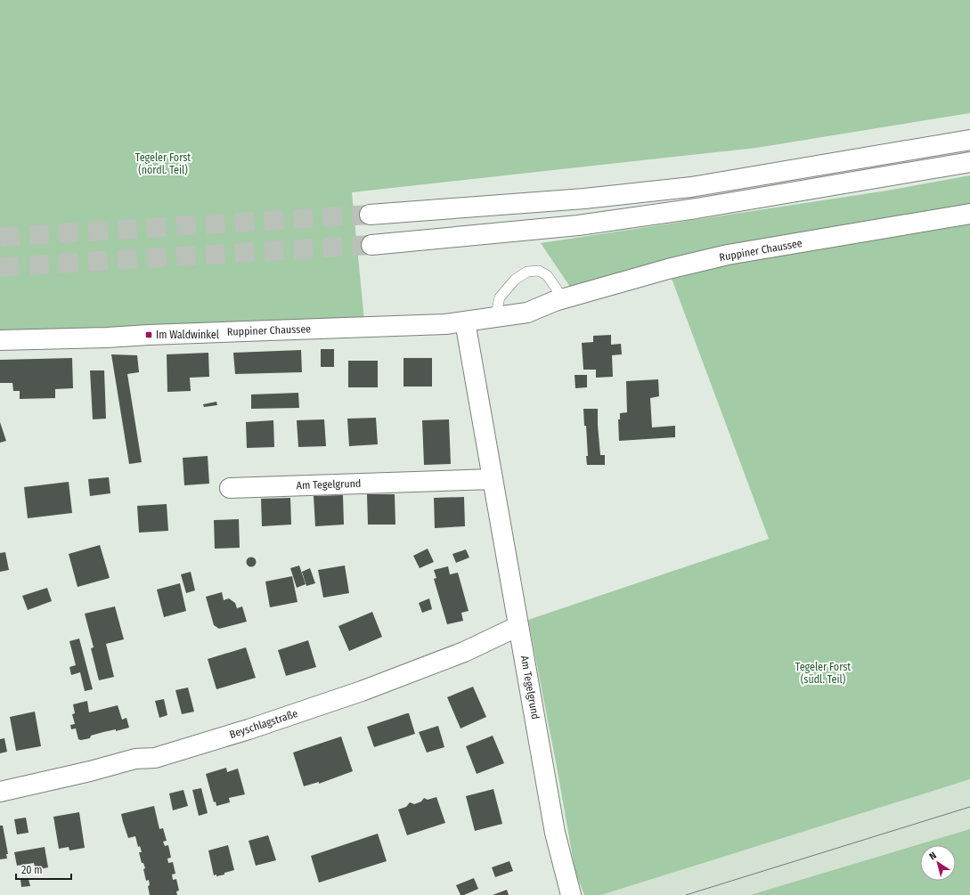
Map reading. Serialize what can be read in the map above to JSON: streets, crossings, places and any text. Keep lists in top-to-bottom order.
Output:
{
  "streets": {
    "main road": ["Ruppiner Chaussee", "Am Tegelgrund", "Beyschlagstraße"]
  },
  "crossings": [
    ["Ruppiner Chaussee", "Am Tegelgrund"],
    ["Am Tegelgrund", "Beyschlagstraße"]
  ],
  "parks": ["Tegeler Forst (nördl. Teil)", "Tegeler Forst (südl. Teil)"],
  "places": {
    "transit": ["Im Waldwinkel"]
  },
  "scale_bar": "20 m",
  "north": "top left"
}
